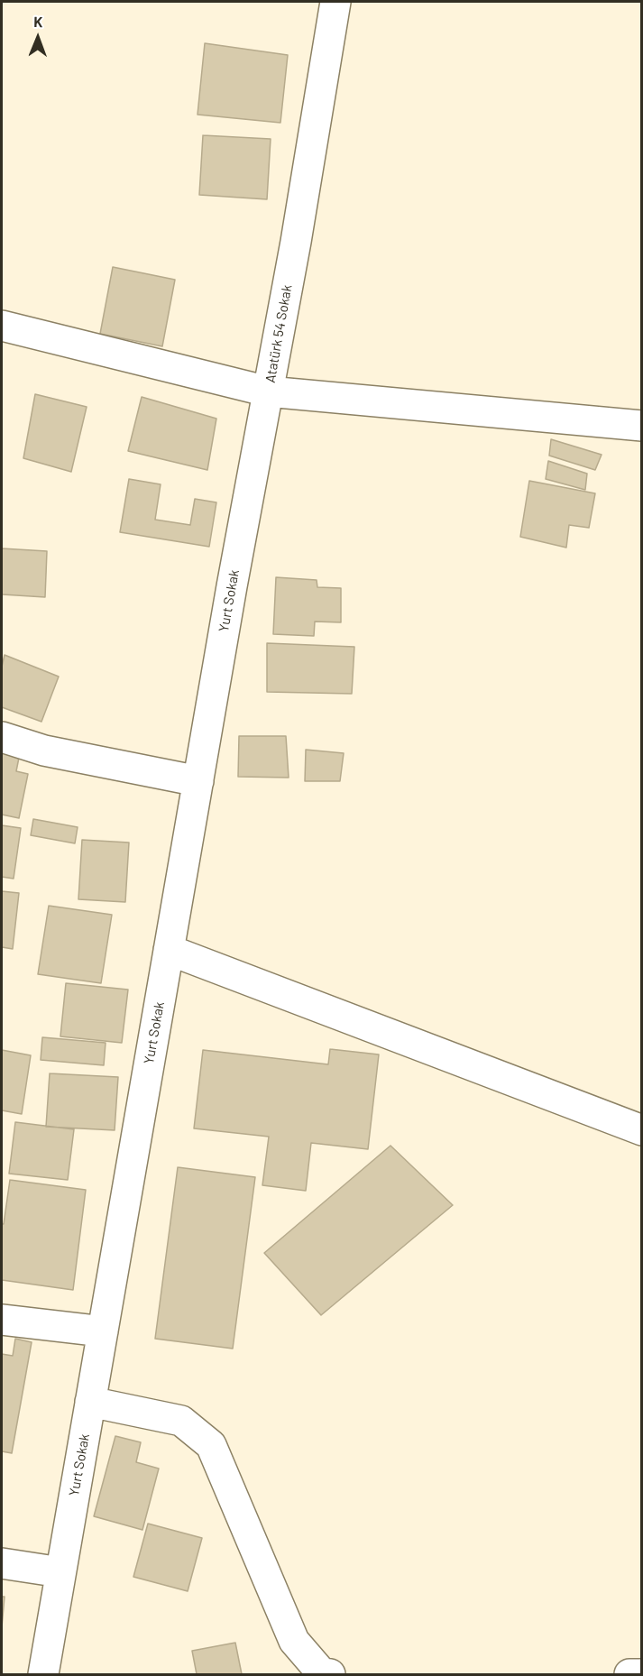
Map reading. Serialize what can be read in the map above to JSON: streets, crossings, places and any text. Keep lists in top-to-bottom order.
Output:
{
  "streets": {
    "street": ["Atatürk 54 Sokak", "Yurt Sokak"]
  },
  "crossings": [
    ["Atatürk 54 Sokak", "Yurt Sokak"]
  ],
  "north": "top"
}
